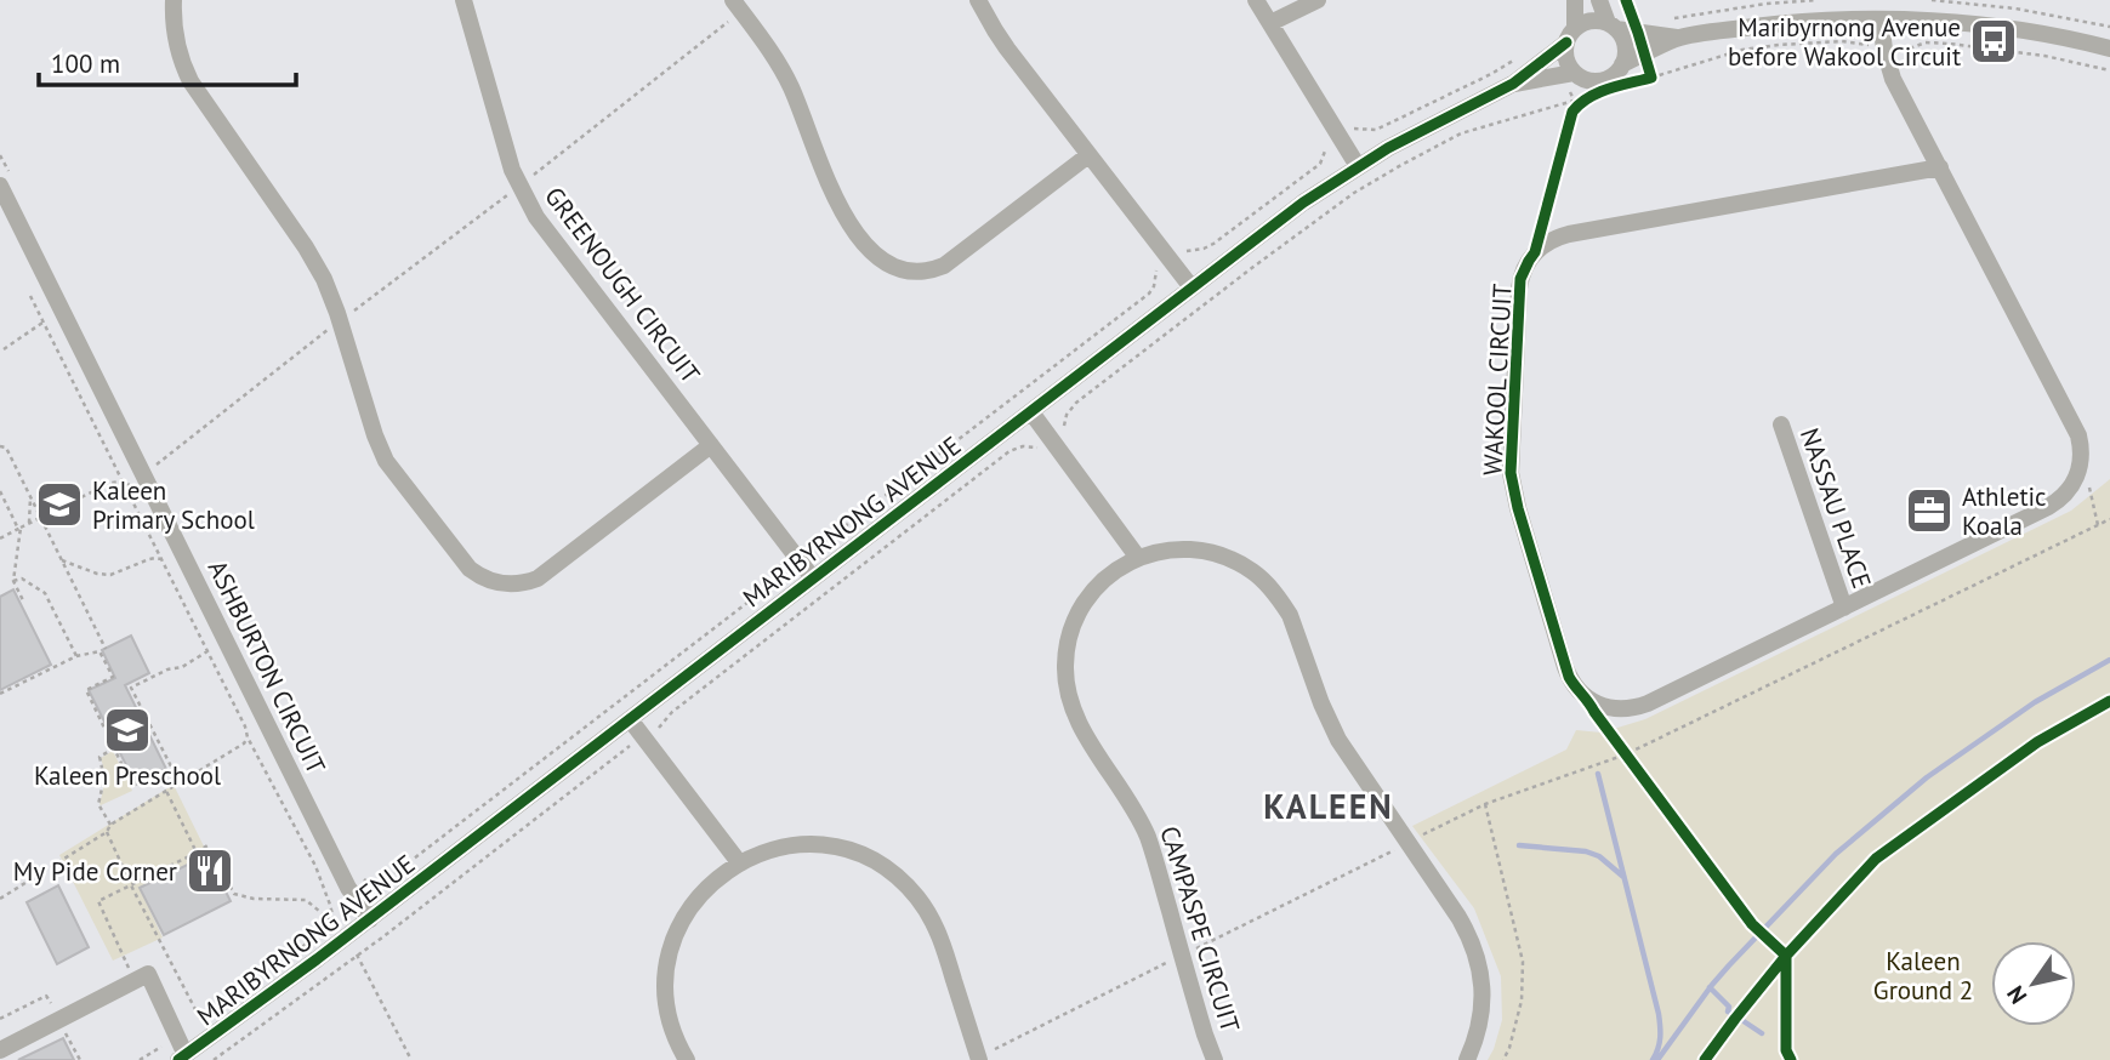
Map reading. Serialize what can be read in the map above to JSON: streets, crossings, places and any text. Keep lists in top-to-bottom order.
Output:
{
  "streets": {
    "street": [
      "GREENOUGH CIRCUIT",
      "WAKOOL CIRCUIT",
      "NASSAU PLACE",
      "MARIBYRNONG AVENUE",
      "ASHBURTON CIRCUIT",
      "CAMPASPE CIRCUIT"
    ]
  },
  "crossings": [
    ["GREENOUGH CIRCUIT", "MARIBYRNONG AVENUE"],
    ["WAKOOL CIRCUIT", "NASSAU PLACE"],
    ["MARIBYRNONG AVENUE", "ASHBURTON CIRCUIT"]
  ],
  "districts": ["KALEEN"],
  "parks": ["Kaleen Ground 2"],
  "places": {
    "bus stop": ["Maribyrnong Avenue before Wakool Circuit"],
    "school or university": ["Kaleen Primary School", "Kaleen Preschool"],
    "office": ["Athletic Koala"],
    "restaurant": ["My Pide Corner"]
  },
  "scale_bar": "100 m",
  "north": "bottom left"
}
